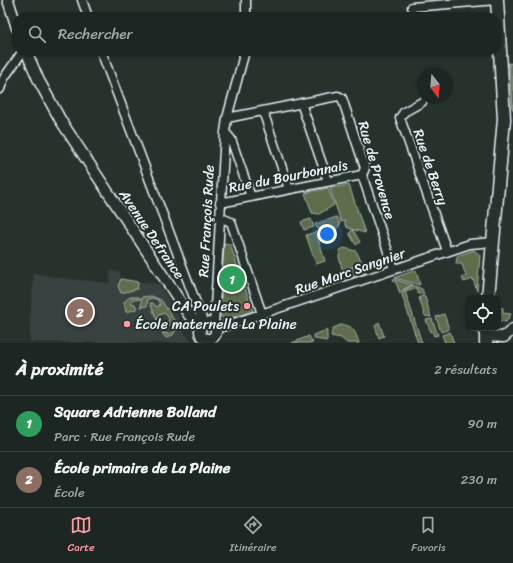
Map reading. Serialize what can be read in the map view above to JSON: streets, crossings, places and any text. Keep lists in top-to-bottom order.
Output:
{
  "streets": {
    "street": [
      "Rue de Berry",
      "Rue de Provence",
      "Rue du Bourbonnais",
      "Rue François Rude",
      "Avenue Defrance",
      "Rue Marc Sangnier"
    ]
  },
  "crossings": [
    ["Rue de Berry", "Rue Marc Sangnier"],
    ["Rue de Provence", "Rue du Bourbonnais"],
    ["Rue de Provence", "Rue François Rude"],
    ["Rue de Provence", "Rue Marc Sangnier"],
    ["Rue du Bourbonnais", "Rue François Rude"],
    ["Rue François Rude", "Avenue Defrance"],
    ["Rue François Rude", "Rue Marc Sangnier"],
    ["Avenue Defrance", "Rue Marc Sangnier"]
  ],
  "places": ["CA Poulets", "École maternelle La Plaine"],
  "north": "bottom",
  "page": {
    "search": "Rechercher",
    "pins": ["1", "2"],
    "heading": ["À proximité", "2 résultats"],
    "list": [
      {
        "mark": "1",
        "name": "Square Adrienne Bolland",
        "note": "Parc · Rue François Rude",
        "value": "90 m"
      },
      {
        "mark": "2",
        "name": "École primaire de La Plaine",
        "note": "École",
        "value": "230 m"
      }
    ],
    "nav": ["Carte", "Itinéraire", "Favoris"]
  }
}
